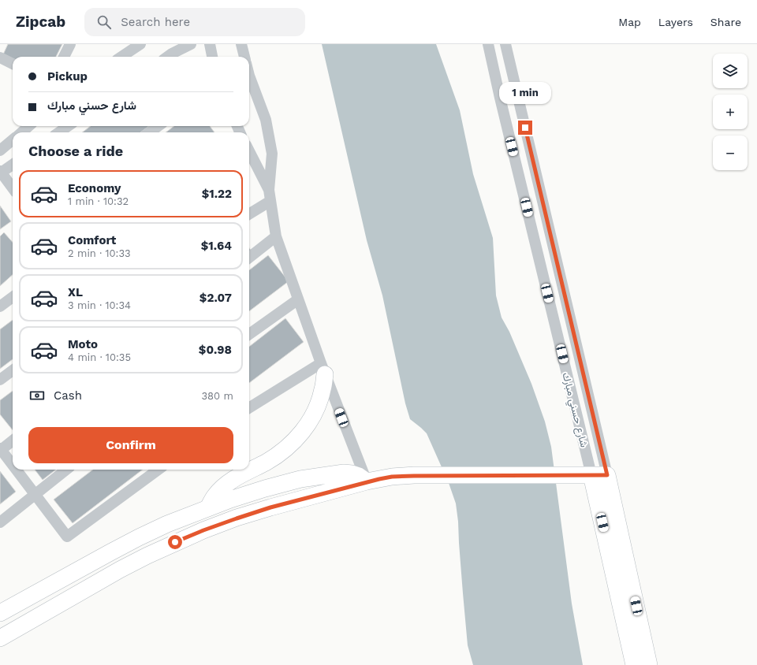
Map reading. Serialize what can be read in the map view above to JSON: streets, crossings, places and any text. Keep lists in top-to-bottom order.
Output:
{
  "streets": {
    "main road": ["شارع حسني مبارك"]
  },
  "page": {
    "header": "Zipcab",
    "search": "Search here",
    "nav": ["Map", "Layers", "Share"],
    "map_buttons": ["+", "−"],
    "banner": ["Pickup", "شارع حسني مبارك"],
    "bubble": "1 min",
    "heading": "Choose a ride",
    "list": [
      {
        "name": "Economy",
        "note": "1 min · 10:32",
        "value": "$1.22"
      },
      {
        "name": "Comfort",
        "note": "2 min · 10:33",
        "value": "$1.64"
      },
      {
        "name": "XL",
        "note": "3 min · 10:34",
        "value": "$2.07"
      },
      {
        "name": "Moto",
        "note": "4 min · 10:35",
        "value": "$0.98"
      }
    ],
    "pay": ["Cash", "380 m"],
    "buttons": "Confirm"
  }
}
